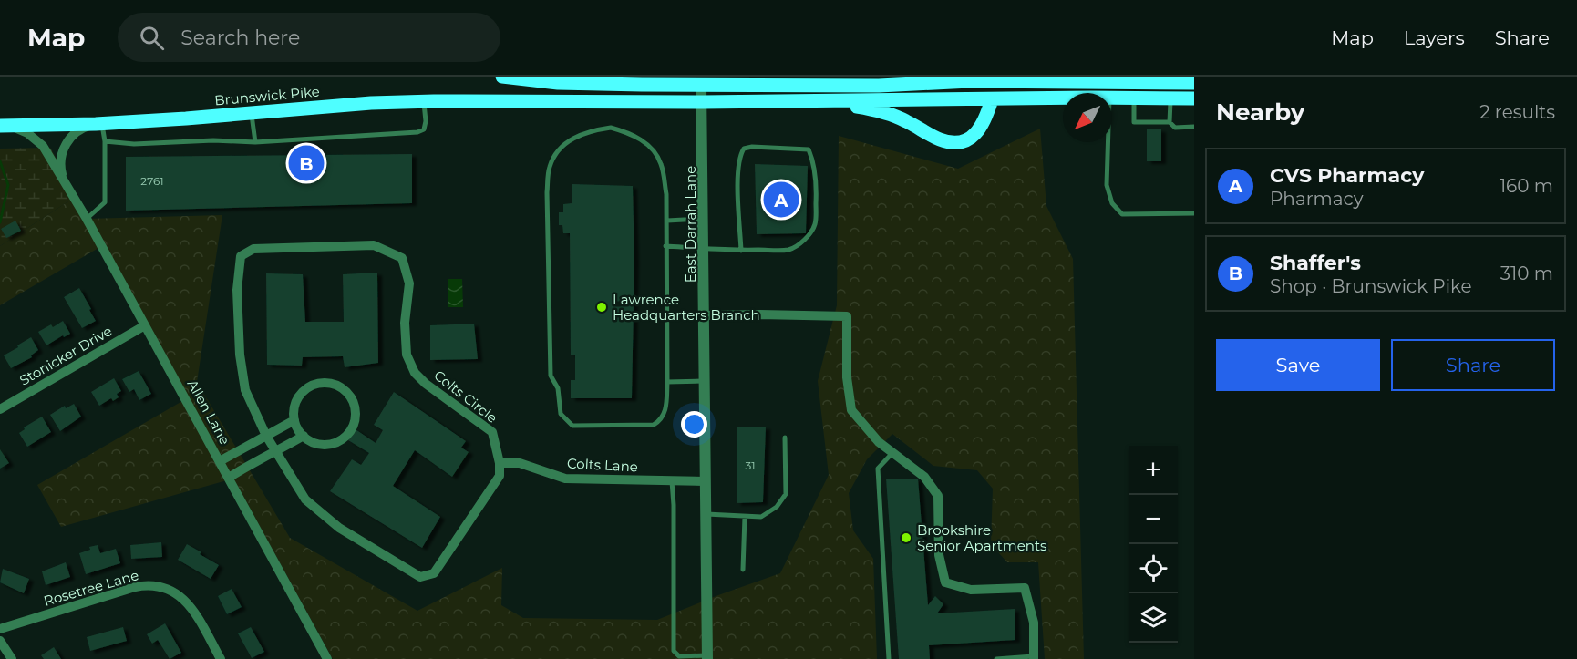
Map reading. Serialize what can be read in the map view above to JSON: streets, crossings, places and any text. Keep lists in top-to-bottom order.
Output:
{
  "streets": {
    "main road": ["Brunswick Pike"],
    "street": [
      "East Darrah Lane",
      "Stonicker Drive",
      "Colts Circle",
      "Allen Lane",
      "Colts Lane",
      "Rosetree Lane"
    ]
  },
  "crossings": [
    ["Brunswick Pike", "East Darrah Lane"],
    ["Brunswick Pike", "Allen Lane"],
    ["East Darrah Lane", "Colts Lane"],
    ["Stonicker Drive", "Allen Lane"],
    ["Colts Circle", "Colts Lane"]
  ],
  "places": ["Lawrence Headquarters Branch", "Brookshire Senior Apartments"],
  "house_numbers": ["2761", "31"],
  "north": "bottom left",
  "page": {
    "header": "Map",
    "search": "Search here",
    "nav": ["Map", "Layers", "Share"],
    "heading": ["Nearby", "2 results"],
    "pins": ["B", "A"],
    "list": [
      {
        "mark": "A",
        "name": "CVS Pharmacy",
        "note": "Pharmacy",
        "value": "160 m"
      },
      {
        "mark": "B",
        "name": "Shaffer's",
        "note": "Shop · Brunswick Pike",
        "value": "310 m"
      }
    ],
    "buttons": ["Save", "Share"],
    "map_buttons": ["+", "−"]
  }
}
